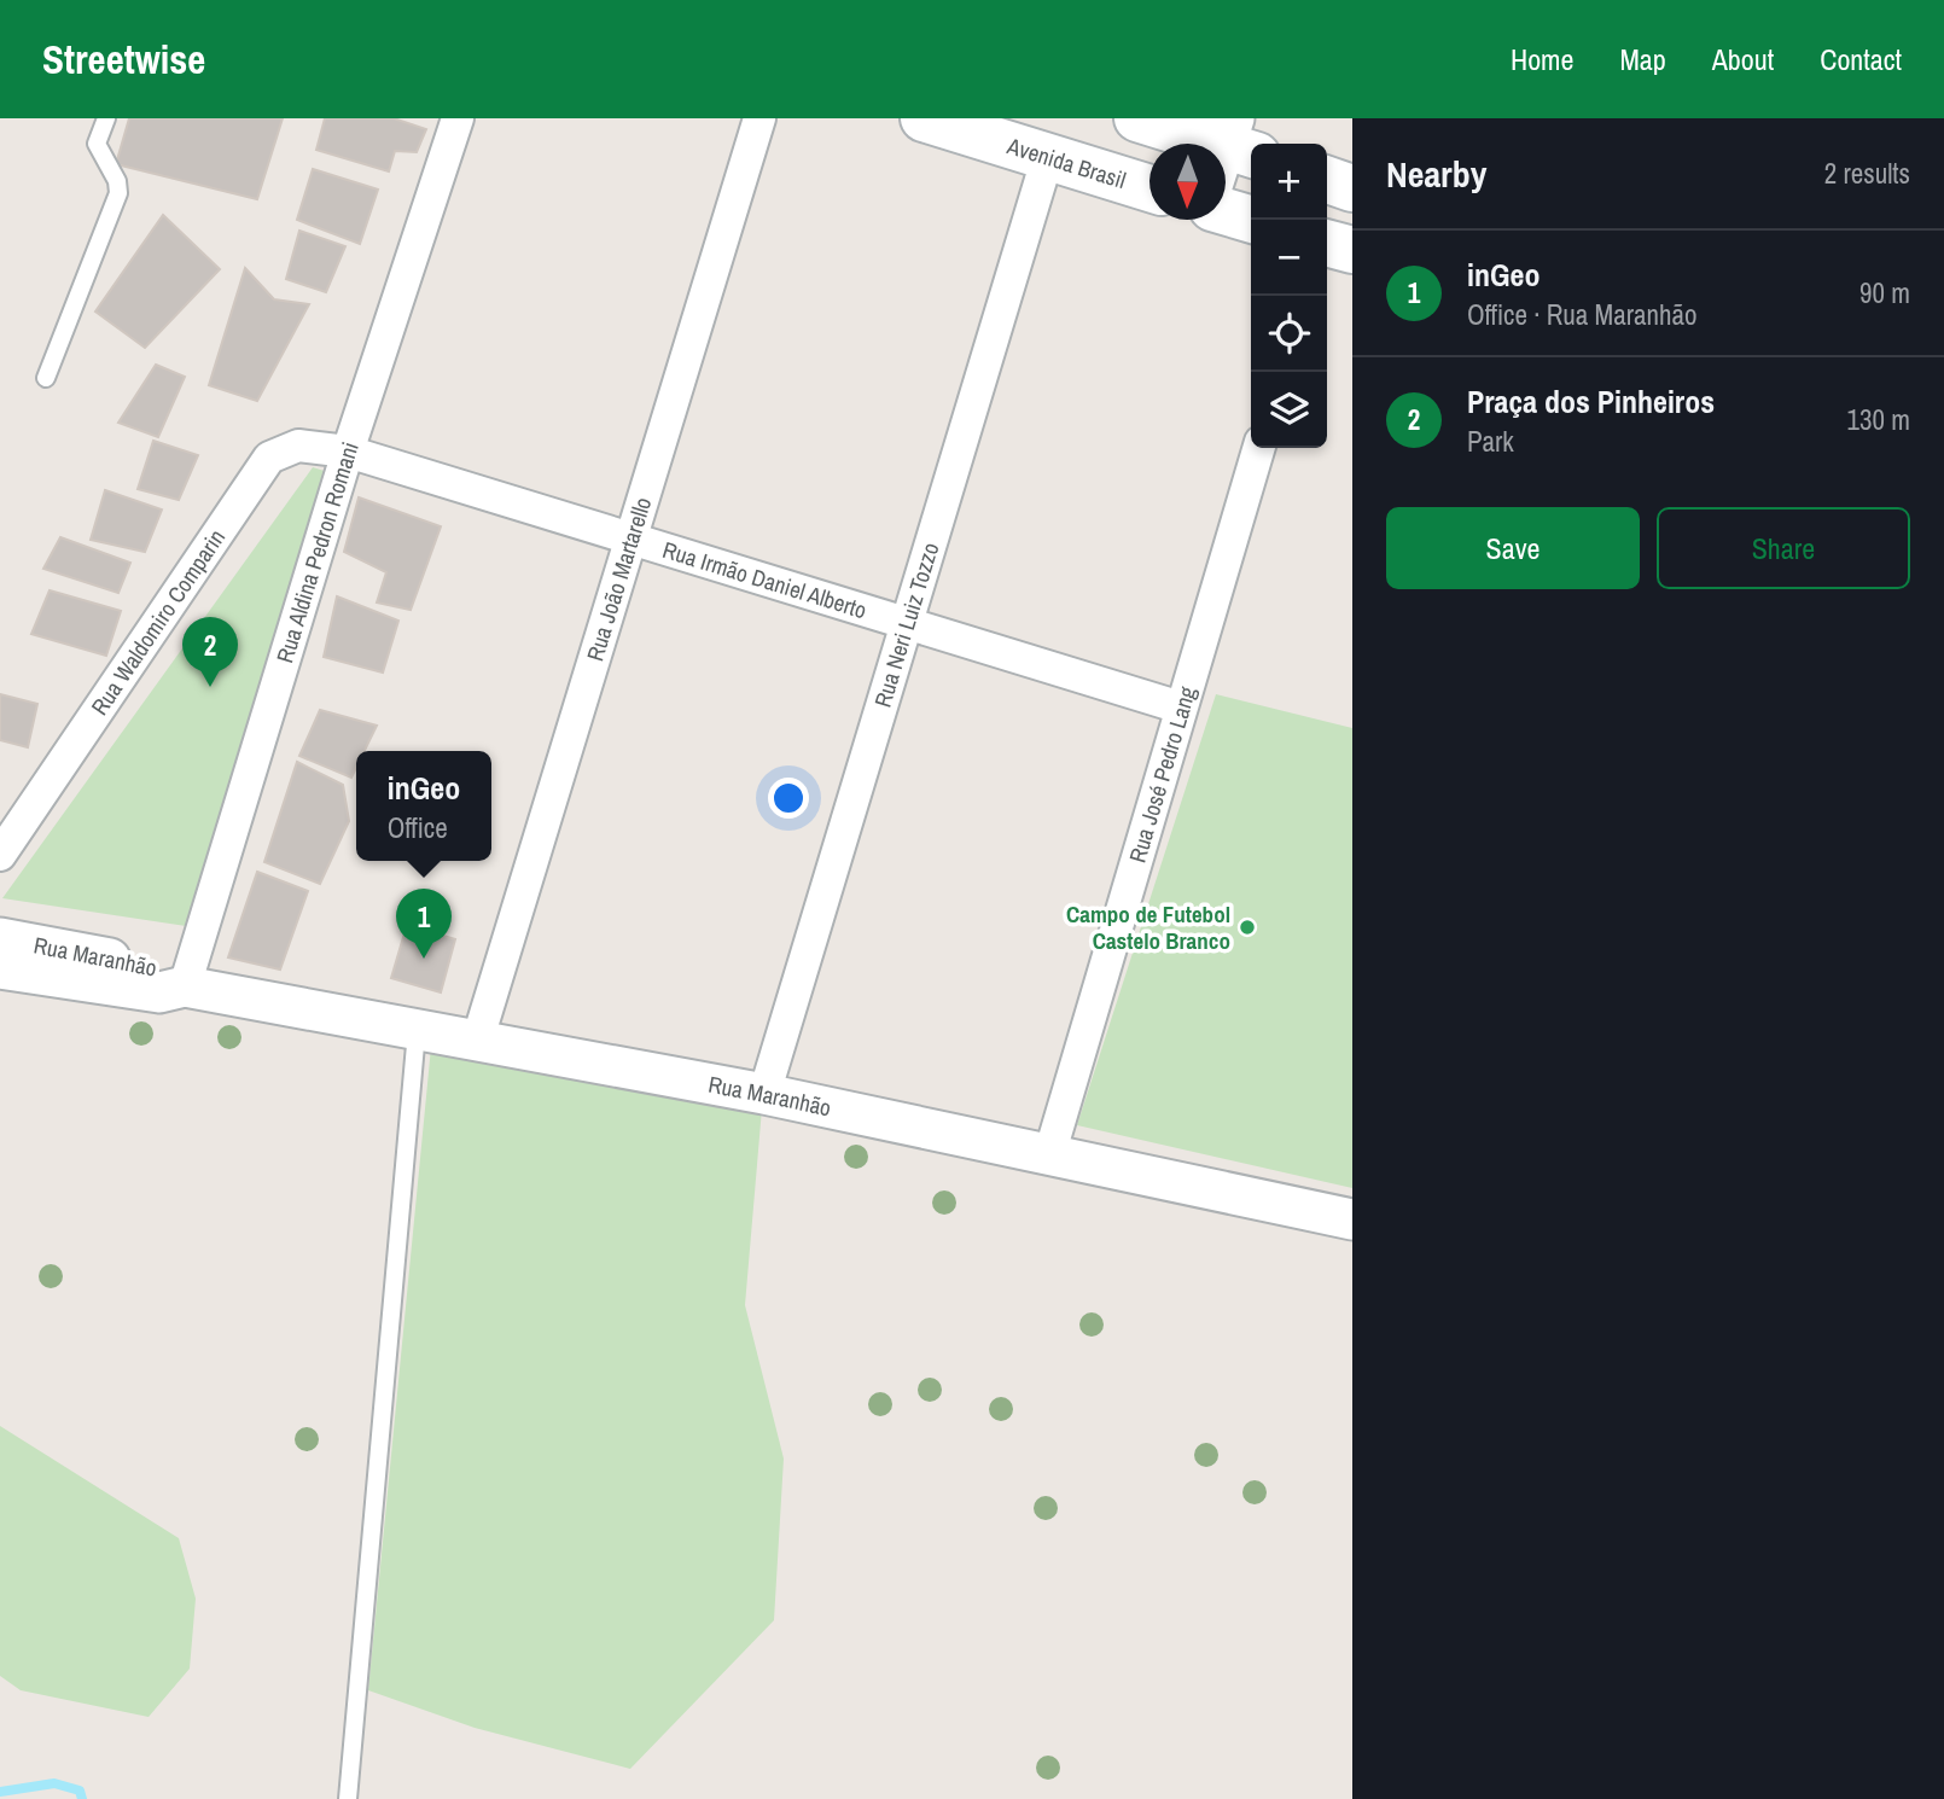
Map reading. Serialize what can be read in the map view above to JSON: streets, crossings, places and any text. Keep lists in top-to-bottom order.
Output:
{
  "streets": {
    "main road": ["Avenida Brasil"],
    "street": [
      "Rua Aldina Pedron Romani",
      "Rua João Martarello",
      "Rua Irmão Daniel Alberto",
      "Rua Waldomiro Comparin",
      "Rua Neri Luiz Tozzo",
      "Rua José Pedro Lang",
      "Rua Maranhão"
    ]
  },
  "crossings": [
    ["Avenida Brasil", "Rua Neri Luiz Tozzo"],
    ["Rua Aldina Pedron Romani", "Rua Irmão Daniel Alberto"],
    ["Rua Aldina Pedron Romani", "Rua Waldomiro Comparin"],
    ["Rua Aldina Pedron Romani", "Rua Maranhão"],
    ["Rua João Martarello", "Rua Irmão Daniel Alberto"],
    ["Rua João Martarello", "Rua Maranhão"],
    ["Rua Irmão Daniel Alberto", "Rua Waldomiro Comparin"],
    ["Rua Irmão Daniel Alberto", "Rua Neri Luiz Tozzo"],
    ["Rua Irmão Daniel Alberto", "Rua José Pedro Lang"],
    ["Rua Neri Luiz Tozzo", "Rua Maranhão"],
    ["Rua José Pedro Lang", "Rua Maranhão"]
  ],
  "places": ["Campo de Futebol Castelo Branco"],
  "north": "bottom",
  "page": {
    "header": "Streetwise",
    "nav": [
      "Home",
      "Map",
      "About",
      "Contact"
    ],
    "heading": ["Nearby", "2 results"],
    "map_buttons": ["+", "−"],
    "list": [
      {
        "mark": "1",
        "name": "inGeo",
        "note": "Office · Rua Maranhão",
        "value": "90 m"
      },
      {
        "mark": "2",
        "name": "Praça dos Pinheiros",
        "note": "Park",
        "value": "130 m"
      }
    ],
    "buttons": ["Save", "Share"],
    "pins": ["2", "1"],
    "popup": ["inGeo", "Office"]
  }
}
